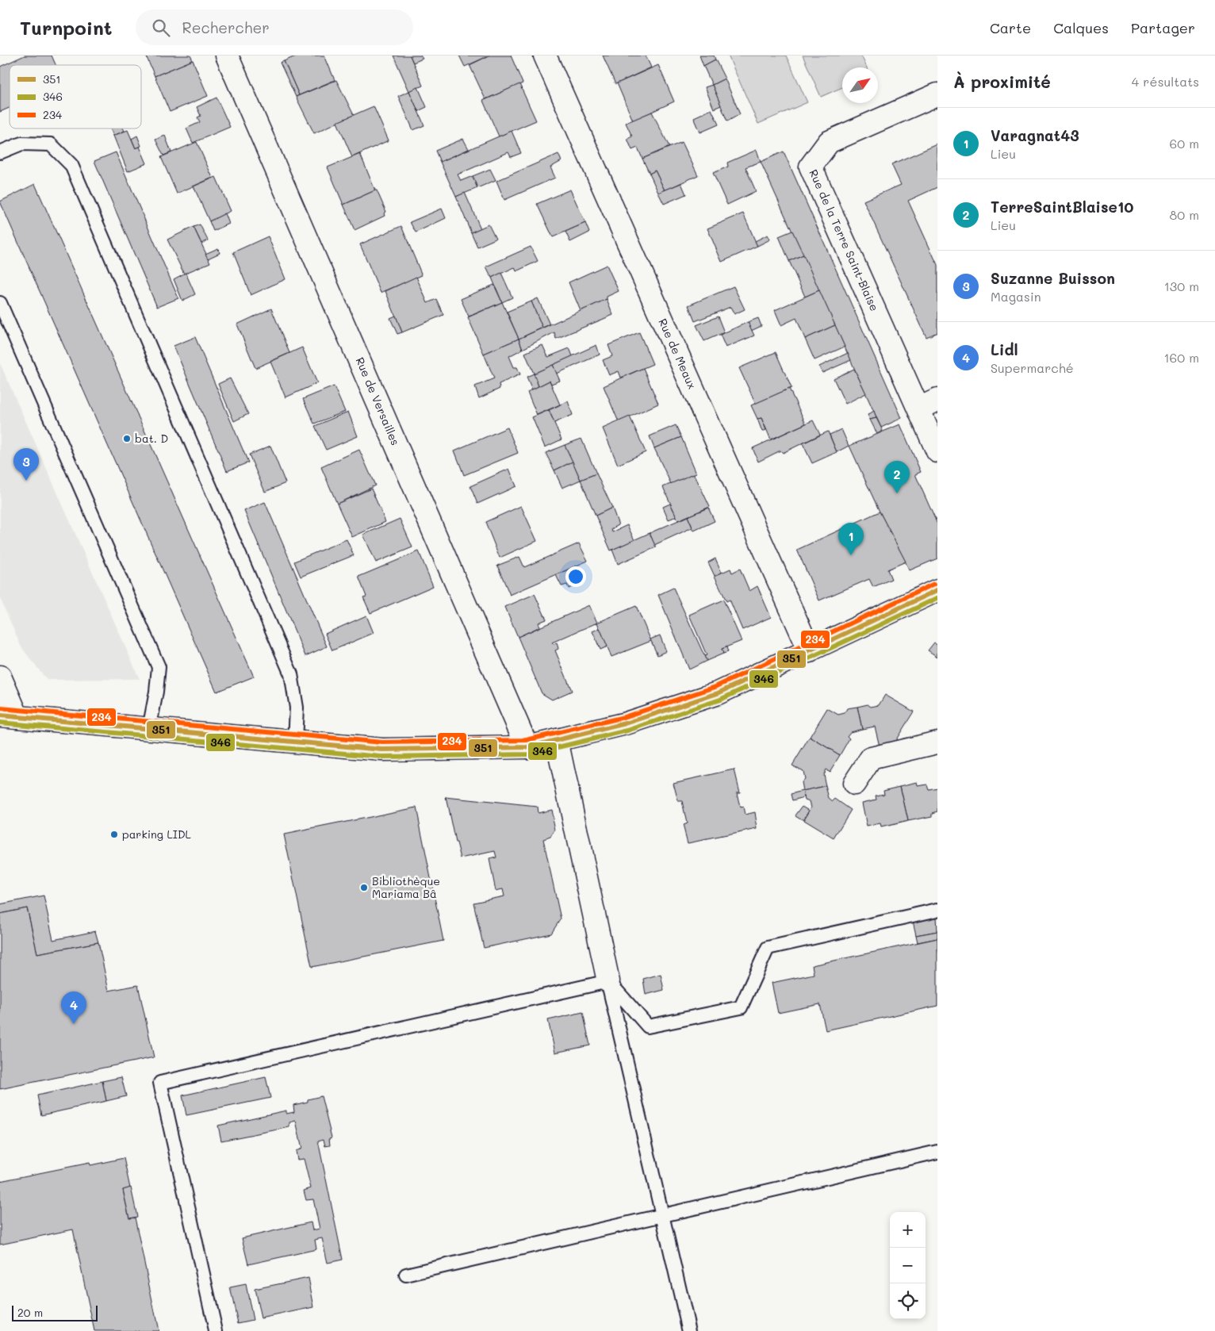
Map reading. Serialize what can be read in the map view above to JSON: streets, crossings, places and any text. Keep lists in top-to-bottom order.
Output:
{
  "streets": {
    "street": ["Rue de la Terre Saint-Blaise", "Rue de Meaux", "Rue de Versailles"]
  },
  "places": ["bat. D", "parking LIDL", "Bibliothèque Mariama Bâ"],
  "lines": ["transit line 234", "transit line 351", "transit line 346"],
  "legend": ["351", "346", "234"],
  "scale_bar": "20 m",
  "north": "top right",
  "page": {
    "header": "Turnpoint",
    "search": "Rechercher",
    "nav": ["Carte", "Calques", "Partager"],
    "heading": ["À proximité", "4 résultats"],
    "list": [
      {
        "mark": "1",
        "name": "Varagnat43",
        "note": "Lieu",
        "value": "60 m"
      },
      {
        "mark": "2",
        "name": "TerreSaintBlaise10",
        "note": "Lieu",
        "value": "80 m"
      },
      {
        "mark": "3",
        "name": "Suzanne Buisson",
        "note": "Magasin",
        "value": "130 m"
      },
      {
        "mark": "4",
        "name": "Lidl",
        "note": "Supermarché",
        "value": "160 m"
      }
    ],
    "pins": [
      "3",
      "2",
      "1",
      "4"
    ],
    "map_buttons": ["+", "−"],
    "scale": "20 m"
  }
}
